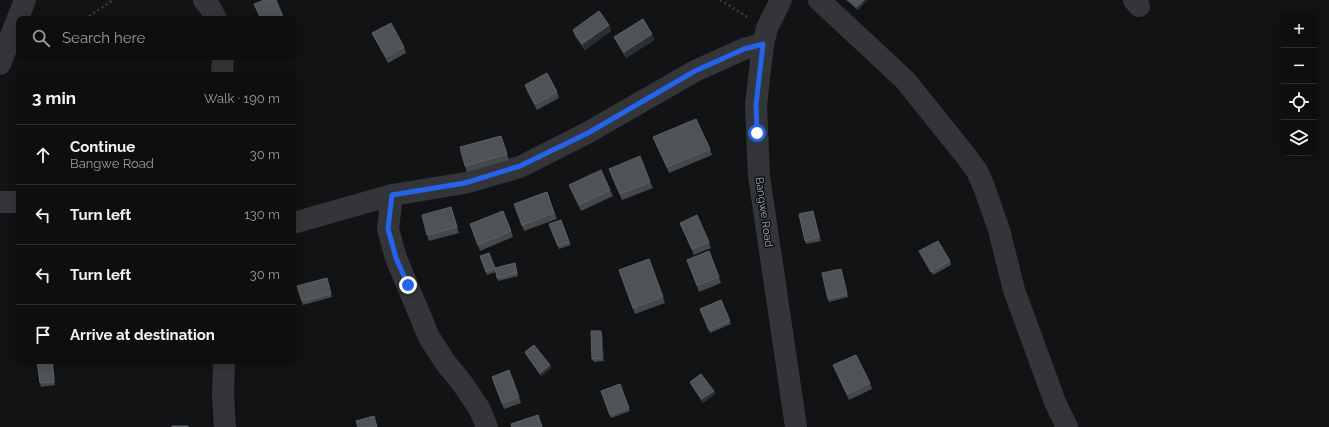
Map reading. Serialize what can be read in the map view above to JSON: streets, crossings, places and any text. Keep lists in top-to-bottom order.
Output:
{
  "streets": {
    "street": ["Bangwe Road"]
  },
  "page": {
    "map_buttons": ["+", "−"],
    "search": "Search here",
    "heading": ["3 min", "Walk · 190 m"],
    "list": [
      ["Continue", "Bangwe Road", "30 m"],
      ["Turn left", "130 m"],
      ["Turn left", "30 m"],
      "Arrive at destination"
    ]
  }
}
